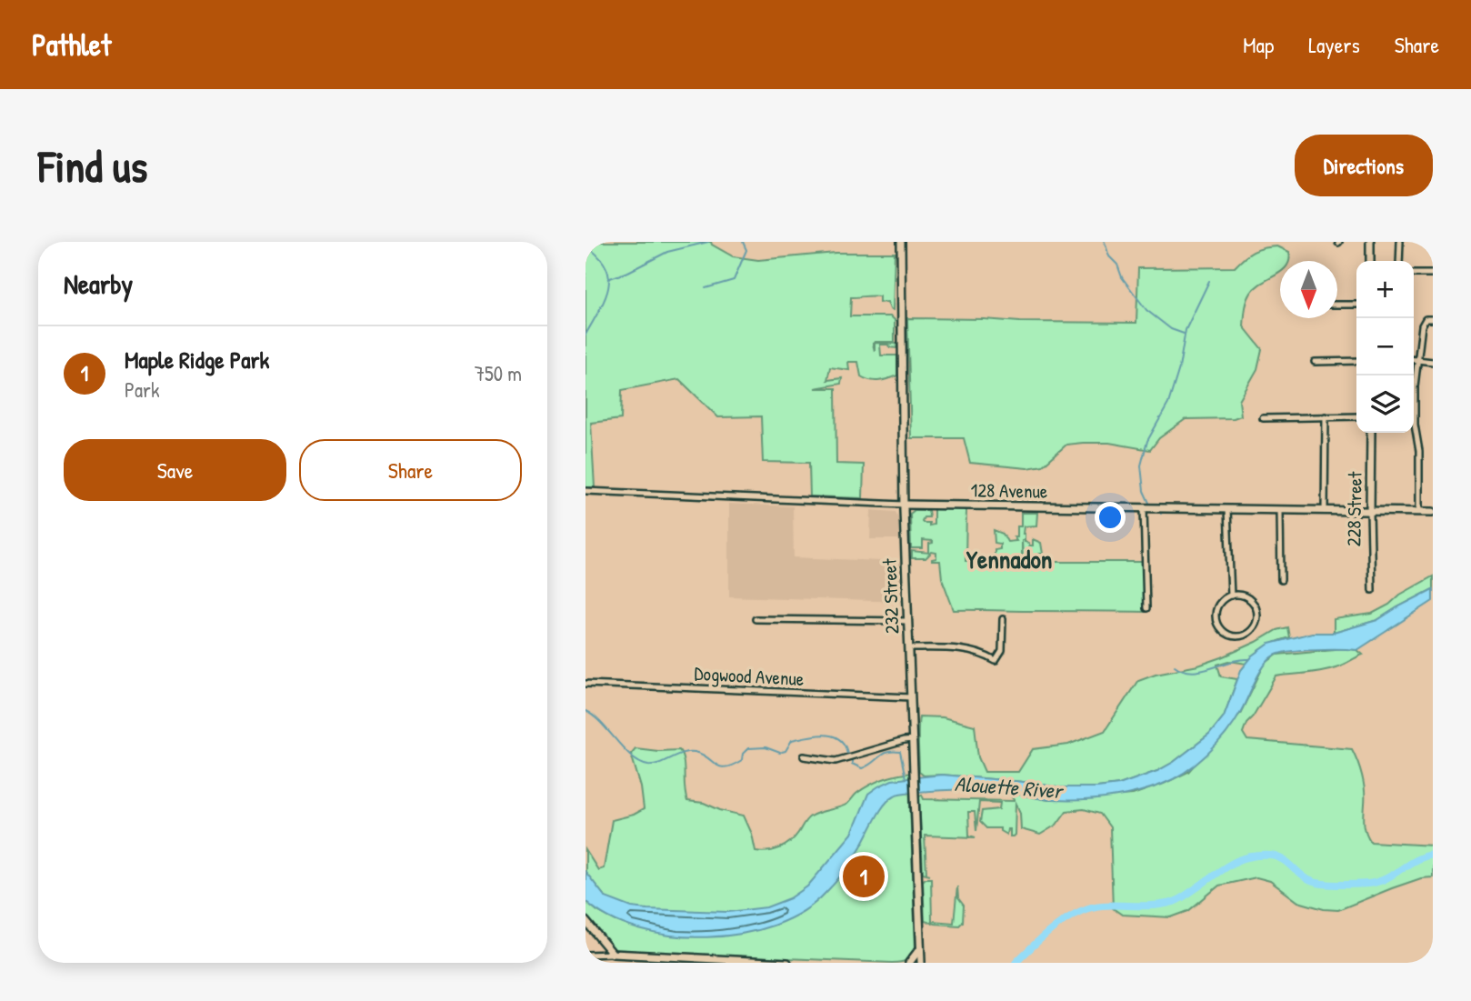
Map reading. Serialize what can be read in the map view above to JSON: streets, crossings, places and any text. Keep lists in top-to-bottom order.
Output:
{
  "streets": {
    "street": [
      "128 Avenue",
      "228 Street",
      "232 Street",
      "Dogwood Avenue"
    ]
  },
  "crossings": [
    ["128 Avenue", "228 Street"],
    ["128 Avenue", "232 Street"],
    ["232 Street", "Dogwood Avenue"]
  ],
  "districts": ["Yennadon"],
  "water": ["Alouette River"],
  "north": "bottom",
  "page": {
    "header": "Pathlet",
    "nav": ["Map", "Layers", "Share"],
    "buttons": [
      "Directions",
      ["Save", "Share"]
    ],
    "title": "Find us",
    "heading": "Nearby",
    "map_buttons": ["+", "−"],
    "list": [
      {
        "mark": "1",
        "name": "Maple Ridge Park",
        "note": "Park",
        "value": "750 m"
      }
    ],
    "pins": "1"
  }
}
